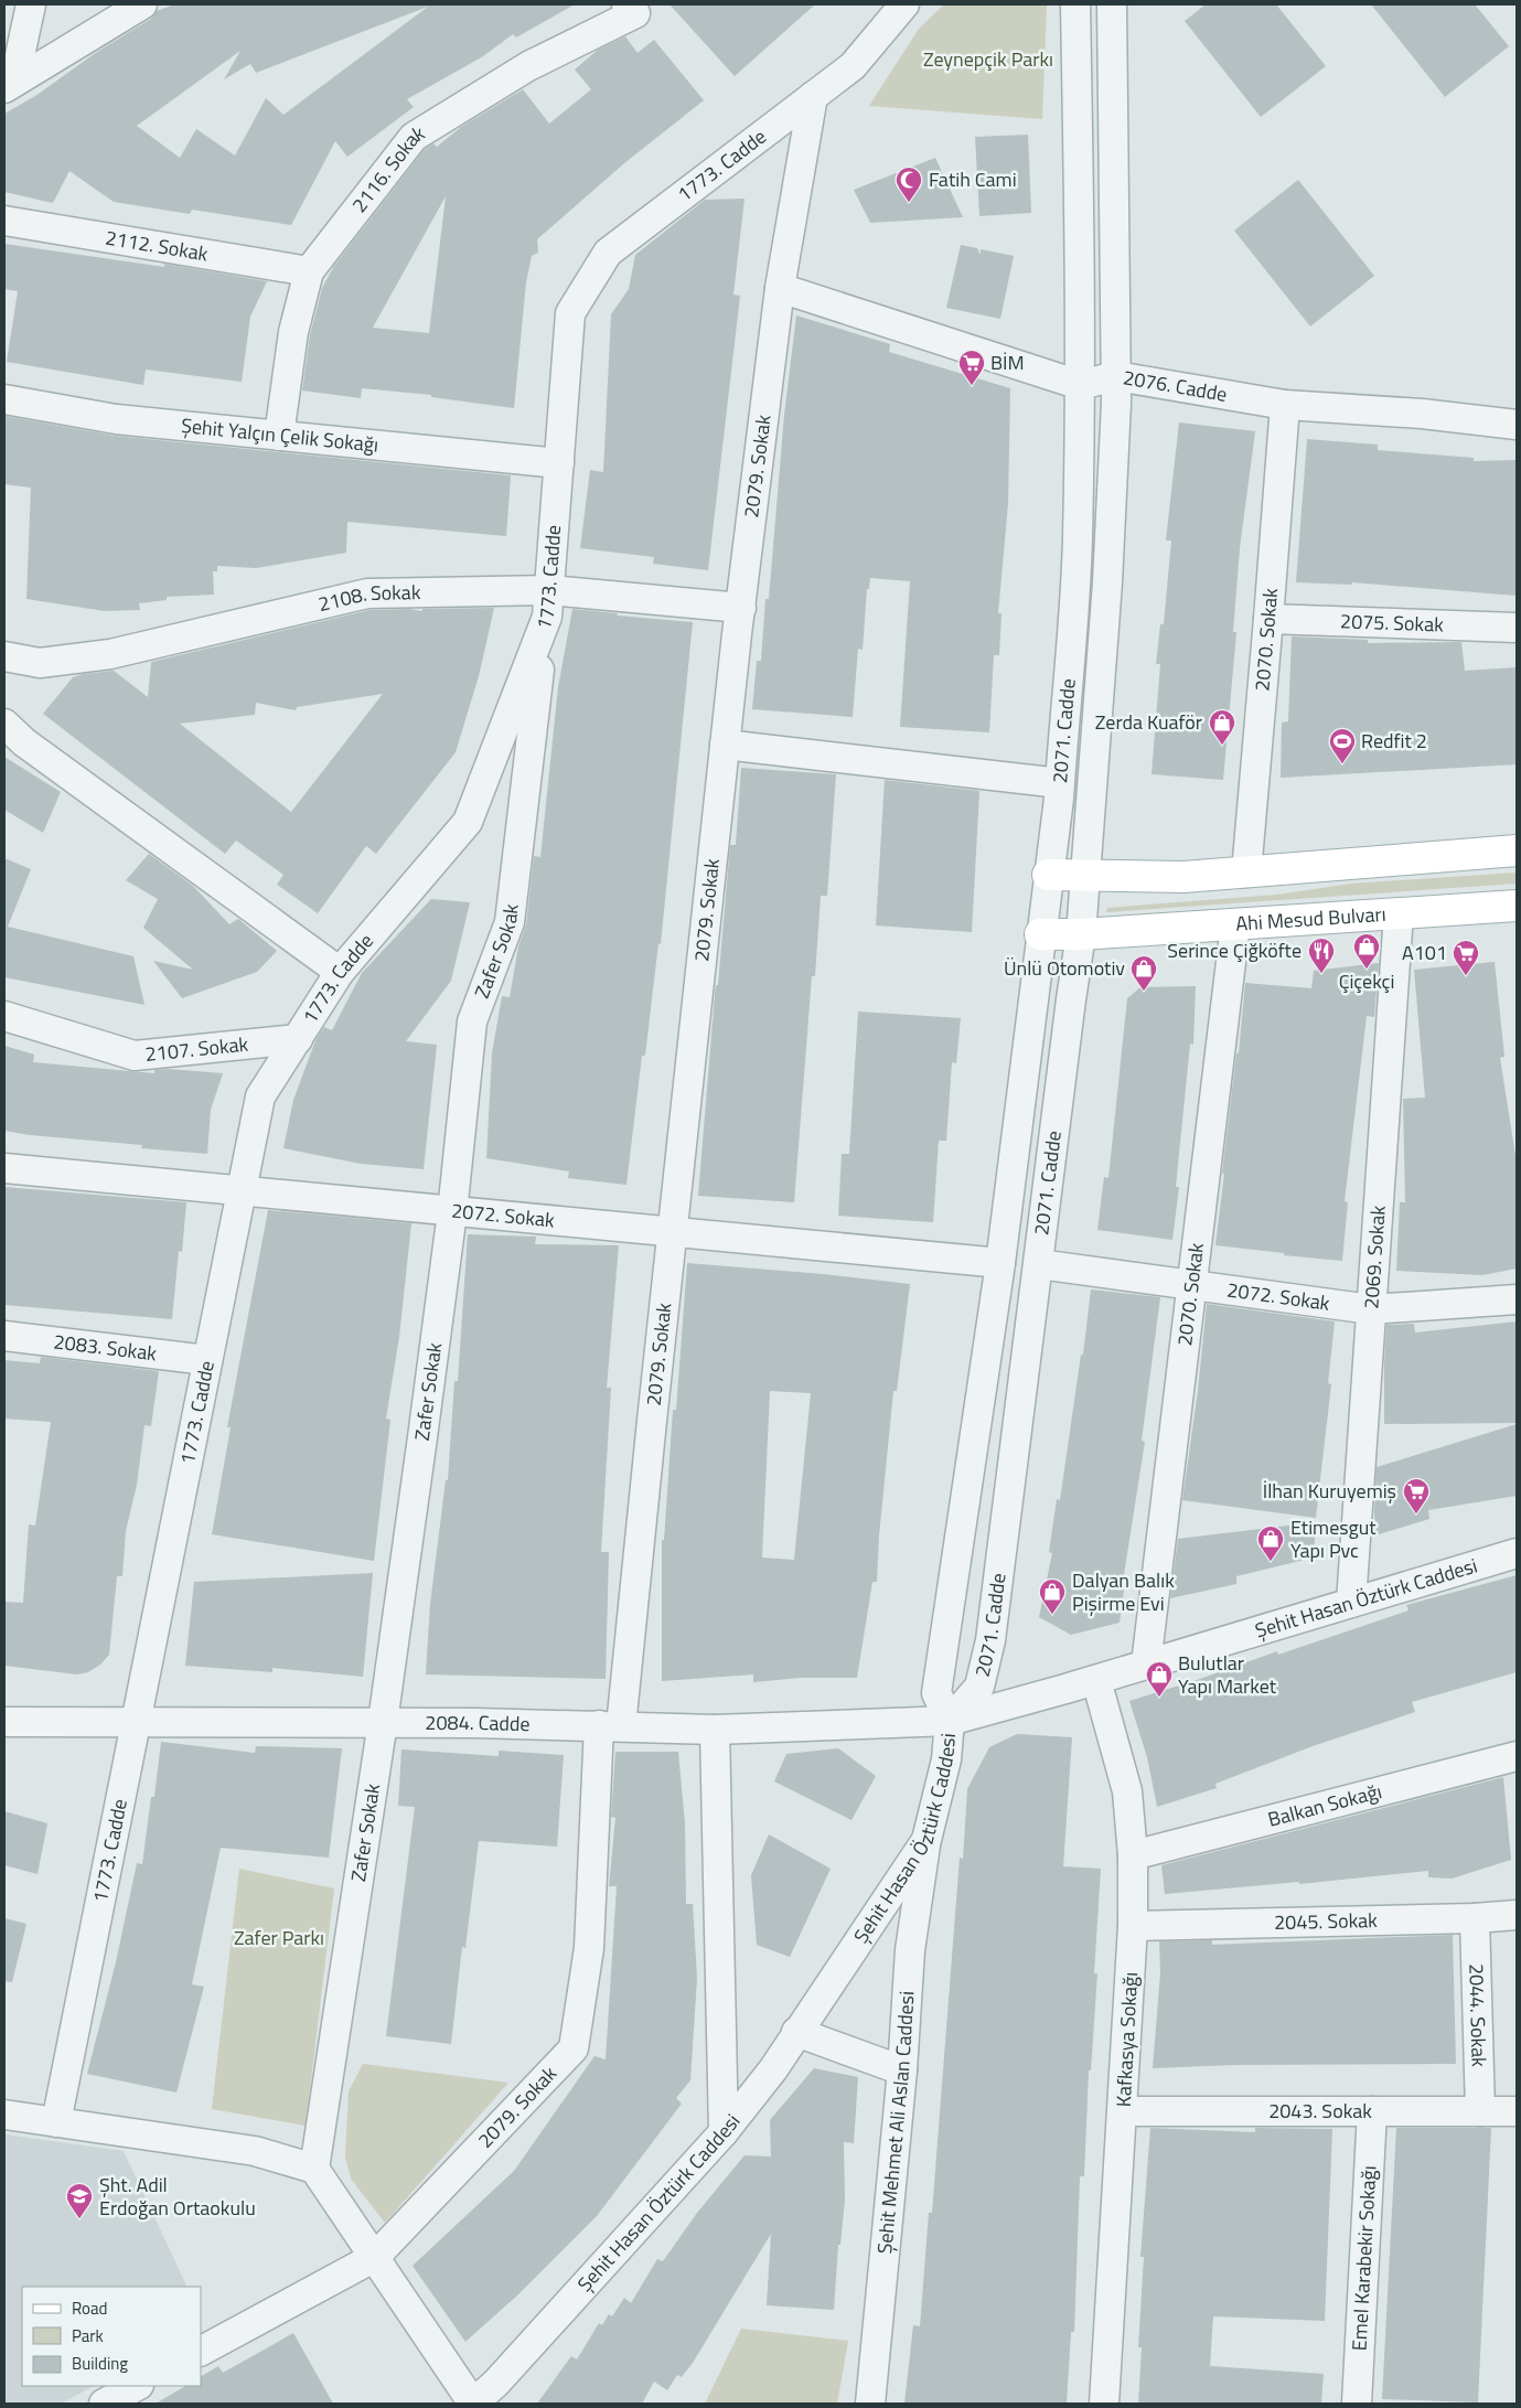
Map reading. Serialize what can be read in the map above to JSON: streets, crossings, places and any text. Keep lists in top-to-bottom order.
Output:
{
  "streets": {
    "main road": ["Ahi Mesud Bulvarı"],
    "street": [
      "1773. Cadde",
      "2116. Sokak",
      "2112. Sokak",
      "2076. Cadde",
      "Şehit Yalçın Çelik Sokağı",
      "2079. Sokak",
      "2108. Sokak",
      "2075. Sokak",
      "2070. Sokak",
      "2071. Cadde",
      "Zafer Sokak",
      "2107. Sokak",
      "2072. Sokak",
      "2069. Sokak",
      "2083. Sokak",
      "Şehit Hasan Öztürk Caddesi",
      "2084. Cadde",
      "Balkan Sokağı",
      "2045. Sokak",
      "2044. Sokak",
      "Kafkasya Sokağı",
      "2043. Sokak",
      "Şehit Mehmet Ali Aslan Caddesi",
      "Emel Karabekir Sokağı"
    ]
  },
  "crossings": [
    ["1773. Cadde", "Şehit Yalçın Çelik Sokağı"],
    ["1773. Cadde", "2079. Sokak"],
    ["1773. Cadde", "2108. Sokak"],
    ["1773. Cadde", "Zafer Sokak"],
    ["1773. Cadde", "2107. Sokak"],
    ["1773. Cadde", "2072. Sokak"],
    ["1773. Cadde", "2083. Sokak"],
    ["1773. Cadde", "2084. Cadde"],
    ["2116. Sokak", "2112. Sokak"],
    ["2116. Sokak", "Şehit Yalçın Çelik Sokağı"],
    ["2076. Cadde", "2070. Sokak"],
    ["2076. Cadde", "2071. Cadde"],
    ["2079. Sokak", "2108. Sokak"],
    ["2079. Sokak", "2072. Sokak"],
    ["2079. Sokak", "2084. Cadde"],
    ["2108. Sokak", "Zafer Sokak"],
    ["2075. Sokak", "2070. Sokak"],
    ["2070. Sokak", "Ahi Mesud Bulvarı"],
    ["2070. Sokak", "2072. Sokak"],
    ["2070. Sokak", "Şehit Hasan Öztürk Caddesi"],
    ["2071. Cadde", "Ahi Mesud Bulvarı"],
    ["2071. Cadde", "2072. Sokak"],
    ["2071. Cadde", "Şehit Hasan Öztürk Caddesi"],
    ["2071. Cadde", "2084. Cadde"],
    ["Ahi Mesud Bulvarı", "2069. Sokak"],
    ["Zafer Sokak", "2072. Sokak"],
    ["Zafer Sokak", "2084. Cadde"],
    ["2072. Sokak", "2069. Sokak"],
    ["2069. Sokak", "Şehit Hasan Öztürk Caddesi"],
    ["Şehit Hasan Öztürk Caddesi", "2084. Cadde"],
    ["Şehit Hasan Öztürk Caddesi", "Kafkasya Sokağı"],
    ["Şehit Hasan Öztürk Caddesi", "Şehit Mehmet Ali Aslan Caddesi"],
    ["Balkan Sokağı", "Kafkasya Sokağı"],
    ["2045. Sokak", "2044. Sokak"],
    ["2045. Sokak", "Kafkasya Sokağı"],
    ["2044. Sokak", "2043. Sokak"],
    ["Kafkasya Sokağı", "2043. Sokak"],
    ["2043. Sokak", "Emel Karabekir Sokağı"]
  ],
  "parks": ["Zeynepçik Parkı", "Zafer Parkı"],
  "places": {
    "mosque": ["Fatih Cami"],
    "supermarket": ["BİM", "A101", "İlhan Kuruyemiş"],
    "shop": [
      "Zerda Kuaför",
      "Çiçekçi",
      "Ünlü Otomotiv",
      "Etimesgut Yapı Pvc",
      "Dalyan Balık Pişirme Evi",
      "Bulutlar Yapı Market"
    ],
    "sports": ["Redfit 2"],
    "restaurant": ["Serince Çiğköfte"],
    "school or university": ["Şht. Adil Erdoğan Ortaokulu"]
  },
  "legend": ["Road", "Park", "Building"]
}
